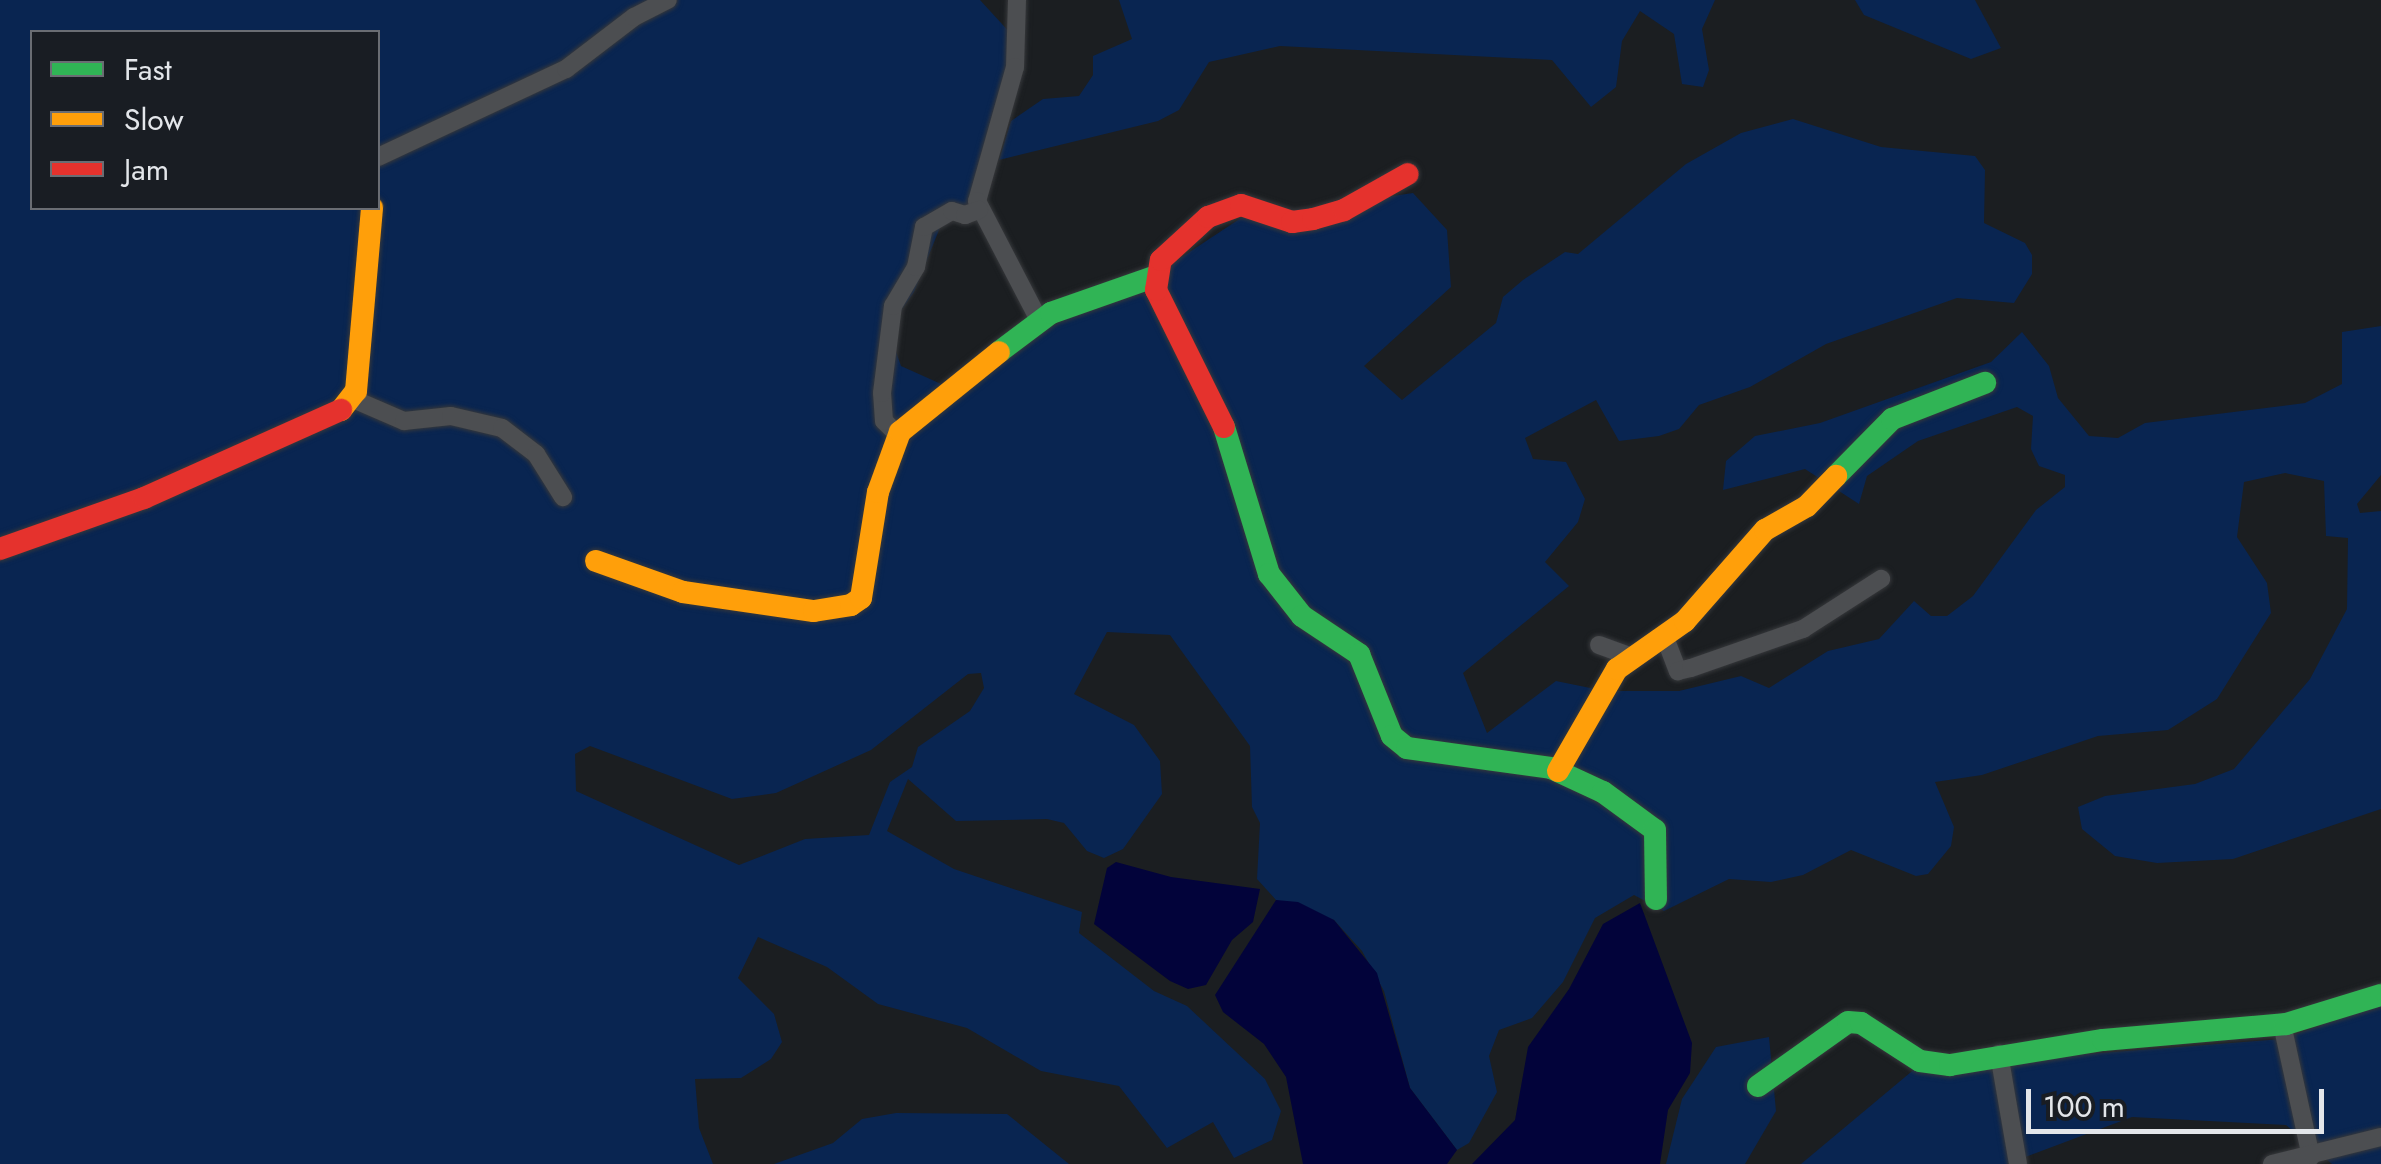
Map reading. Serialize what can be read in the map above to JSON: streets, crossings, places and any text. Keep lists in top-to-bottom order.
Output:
{
  "legend": ["Fast", "Slow", "Jam"],
  "scale_bar": "100 m"
}
